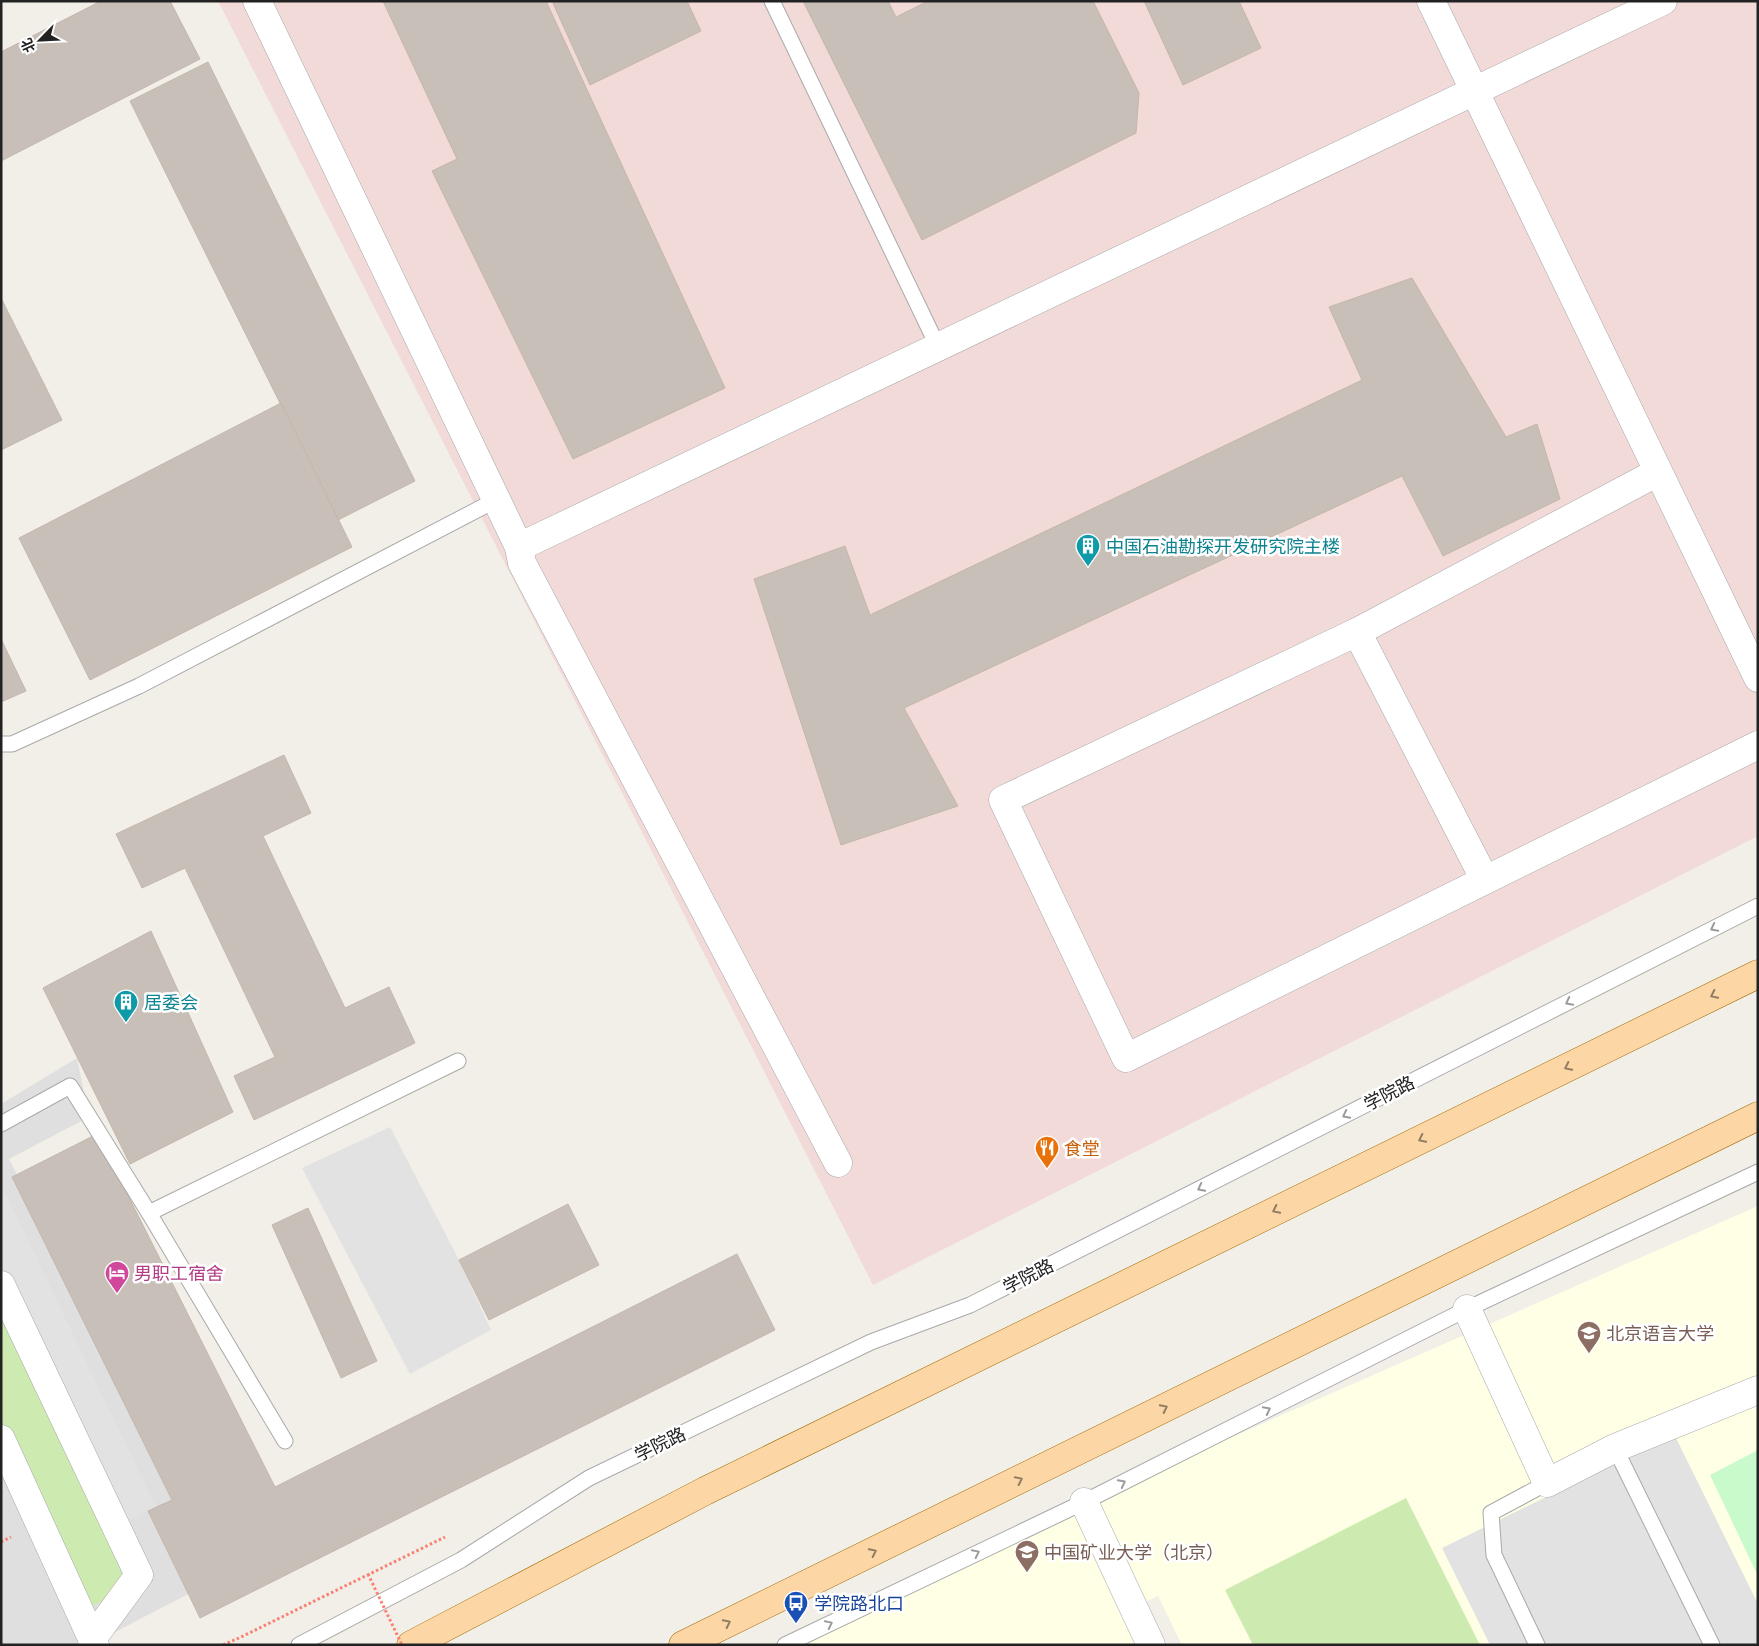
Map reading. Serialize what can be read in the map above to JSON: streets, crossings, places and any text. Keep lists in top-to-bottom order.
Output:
{
  "streets": {
    "lane": ["学院路"]
  },
  "one_way": ["学院路"],
  "places": {
    "building": ["中国石油勘探开发研究院主楼", "居委会"],
    "restaurant": ["食堂"],
    "hotel": ["男职工宿舍"],
    "school or university": ["北京语言大学", "中国矿业大学（北京）"],
    "bus stop": ["学院路北口"]
  },
  "north": "bottom left"
}
